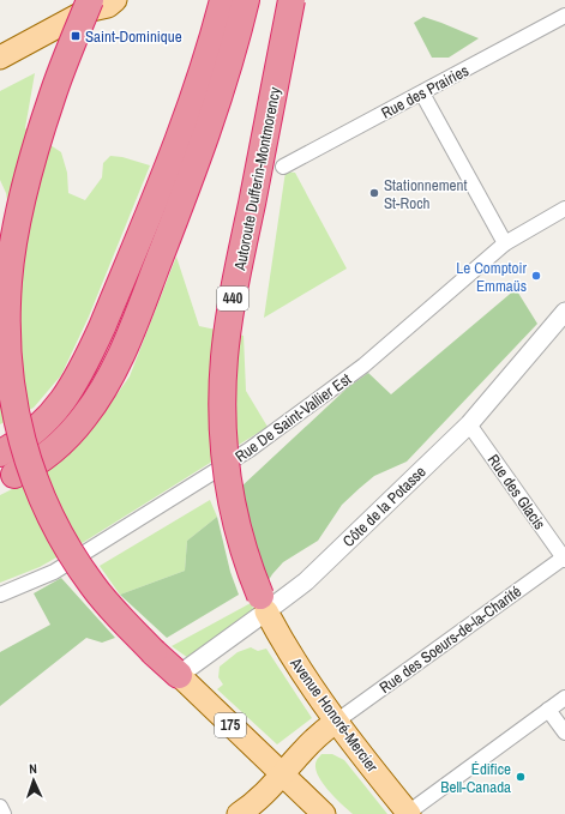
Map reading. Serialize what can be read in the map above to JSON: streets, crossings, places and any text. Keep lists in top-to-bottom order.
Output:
{
  "streets": {
    "highway": ["Autoroute Dufferin-Montmorency", "440"],
    "main road": ["Avenue Honoré-Mercier", "175"],
    "street": [
      "Rue des Prairies",
      "Rue De Saint-Vallier Est",
      "Rue des Glacis",
      "Côte de la Potasse",
      "Rue des Soeurs-de-la-Charité"
    ]
  },
  "crossings": [
    ["Autoroute Dufferin-Montmorency", "Côte de la Potasse"],
    ["Autoroute Dufferin-Montmorency", "Avenue Honoré-Mercier"],
    ["Rue des Glacis", "Côte de la Potasse"],
    ["Rue des Glacis", "Rue des Soeurs-de-la-Charité"],
    ["Côte de la Potasse", "Avenue Honoré-Mercier"],
    ["Côte de la Potasse", "175"],
    ["Rue des Soeurs-de-la-Charité", "Avenue Honoré-Mercier"]
  ],
  "places": {
    "transit": ["Saint-Dominique"],
    "other": ["Stationnement St-Roch", "Le Comptoir Emmaüs", "Édifice Bell-Canada"]
  },
  "north": "top"
}
